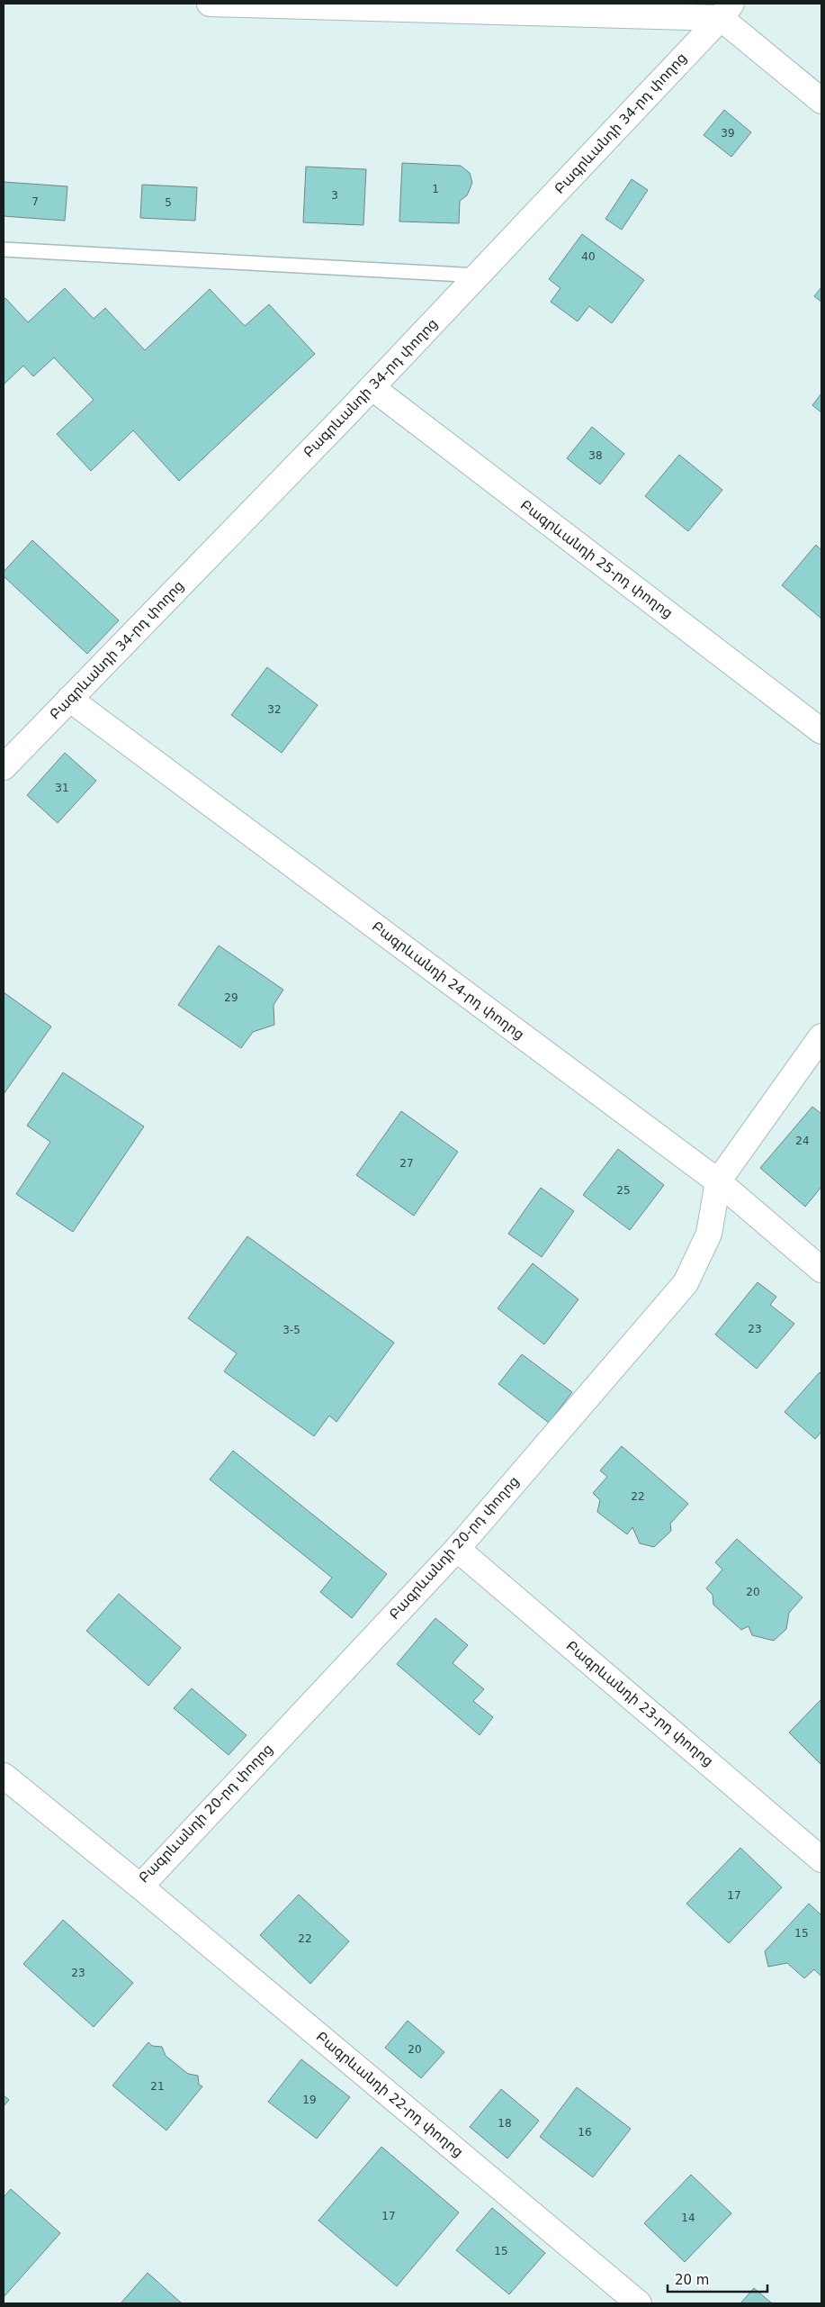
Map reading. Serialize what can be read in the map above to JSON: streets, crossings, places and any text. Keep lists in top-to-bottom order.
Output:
{
  "streets": {
    "street": [
      "Բագրևանդի 34-րդ փողոց",
      "Բագրևանդի 25-րդ փողոց",
      "Բագրևանդի 24-րդ փողոց",
      "Բագրևանդի 20-րդ փողոց",
      "Բագրևանդի 23-րդ փողոց",
      "Բագրևանդի 22-րդ փողոց"
    ]
  },
  "crossings": [
    ["Բագրևանդի 34-րդ փողոց", "Բագրևանդի 25-րդ փողոց"],
    ["Բագրևանդի 34-րդ փողոց", "Բագրևանդի 24-րդ փողոց"],
    ["Բագրևանդի 24-րդ փողոց", "Բագրևանդի 20-րդ փողոց"],
    ["Բագրևանդի 20-րդ փողոց", "Բագրևանդի 23-րդ փողոց"],
    ["Բագրևանդի 20-րդ փողոց", "Բագրևանդի 22-րդ փողոց"]
  ],
  "house_numbers": [
    "39",
    "1",
    "3",
    "7",
    "5",
    "40",
    "38",
    "32",
    "31",
    "29",
    "24",
    "27",
    "25",
    "23",
    "3-5",
    "22",
    "20",
    "17",
    "15",
    "22",
    "23",
    "20",
    "21",
    "19",
    "18",
    "16",
    "17",
    "14",
    "15"
  ],
  "scale_bar": "20 m"
}
